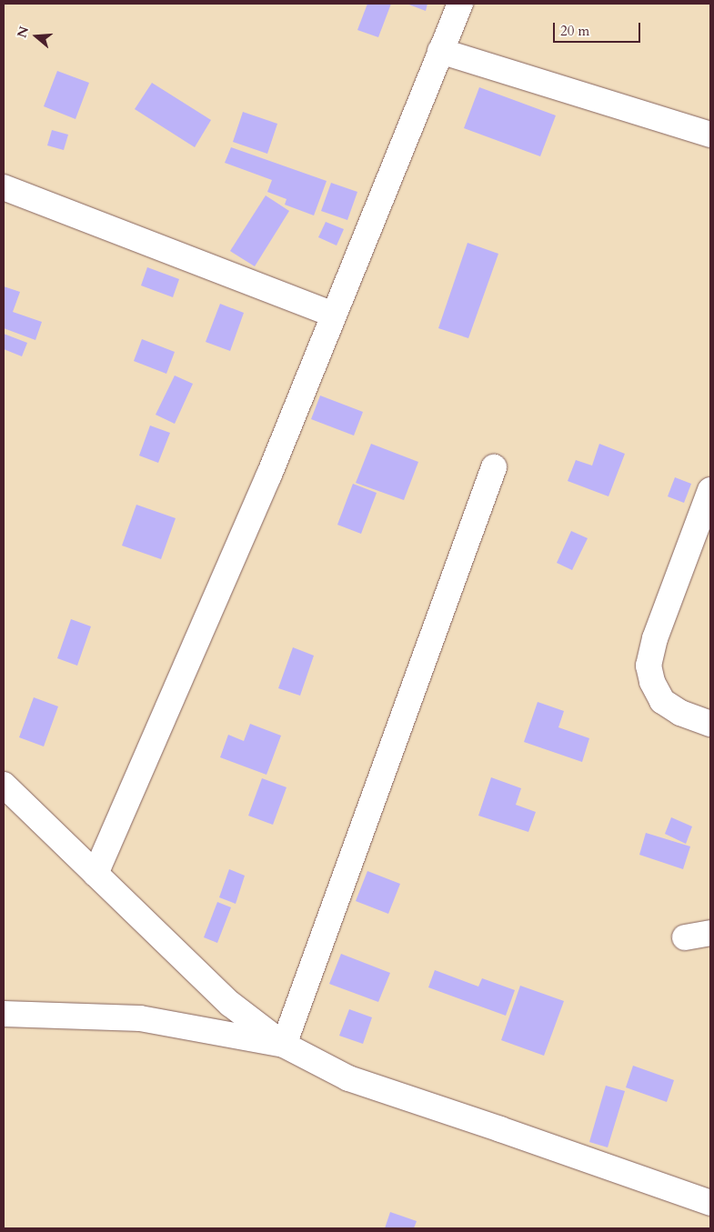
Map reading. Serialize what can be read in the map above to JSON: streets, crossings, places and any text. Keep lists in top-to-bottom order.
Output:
{
  "scale_bar": "20 m",
  "north": "left"
}
